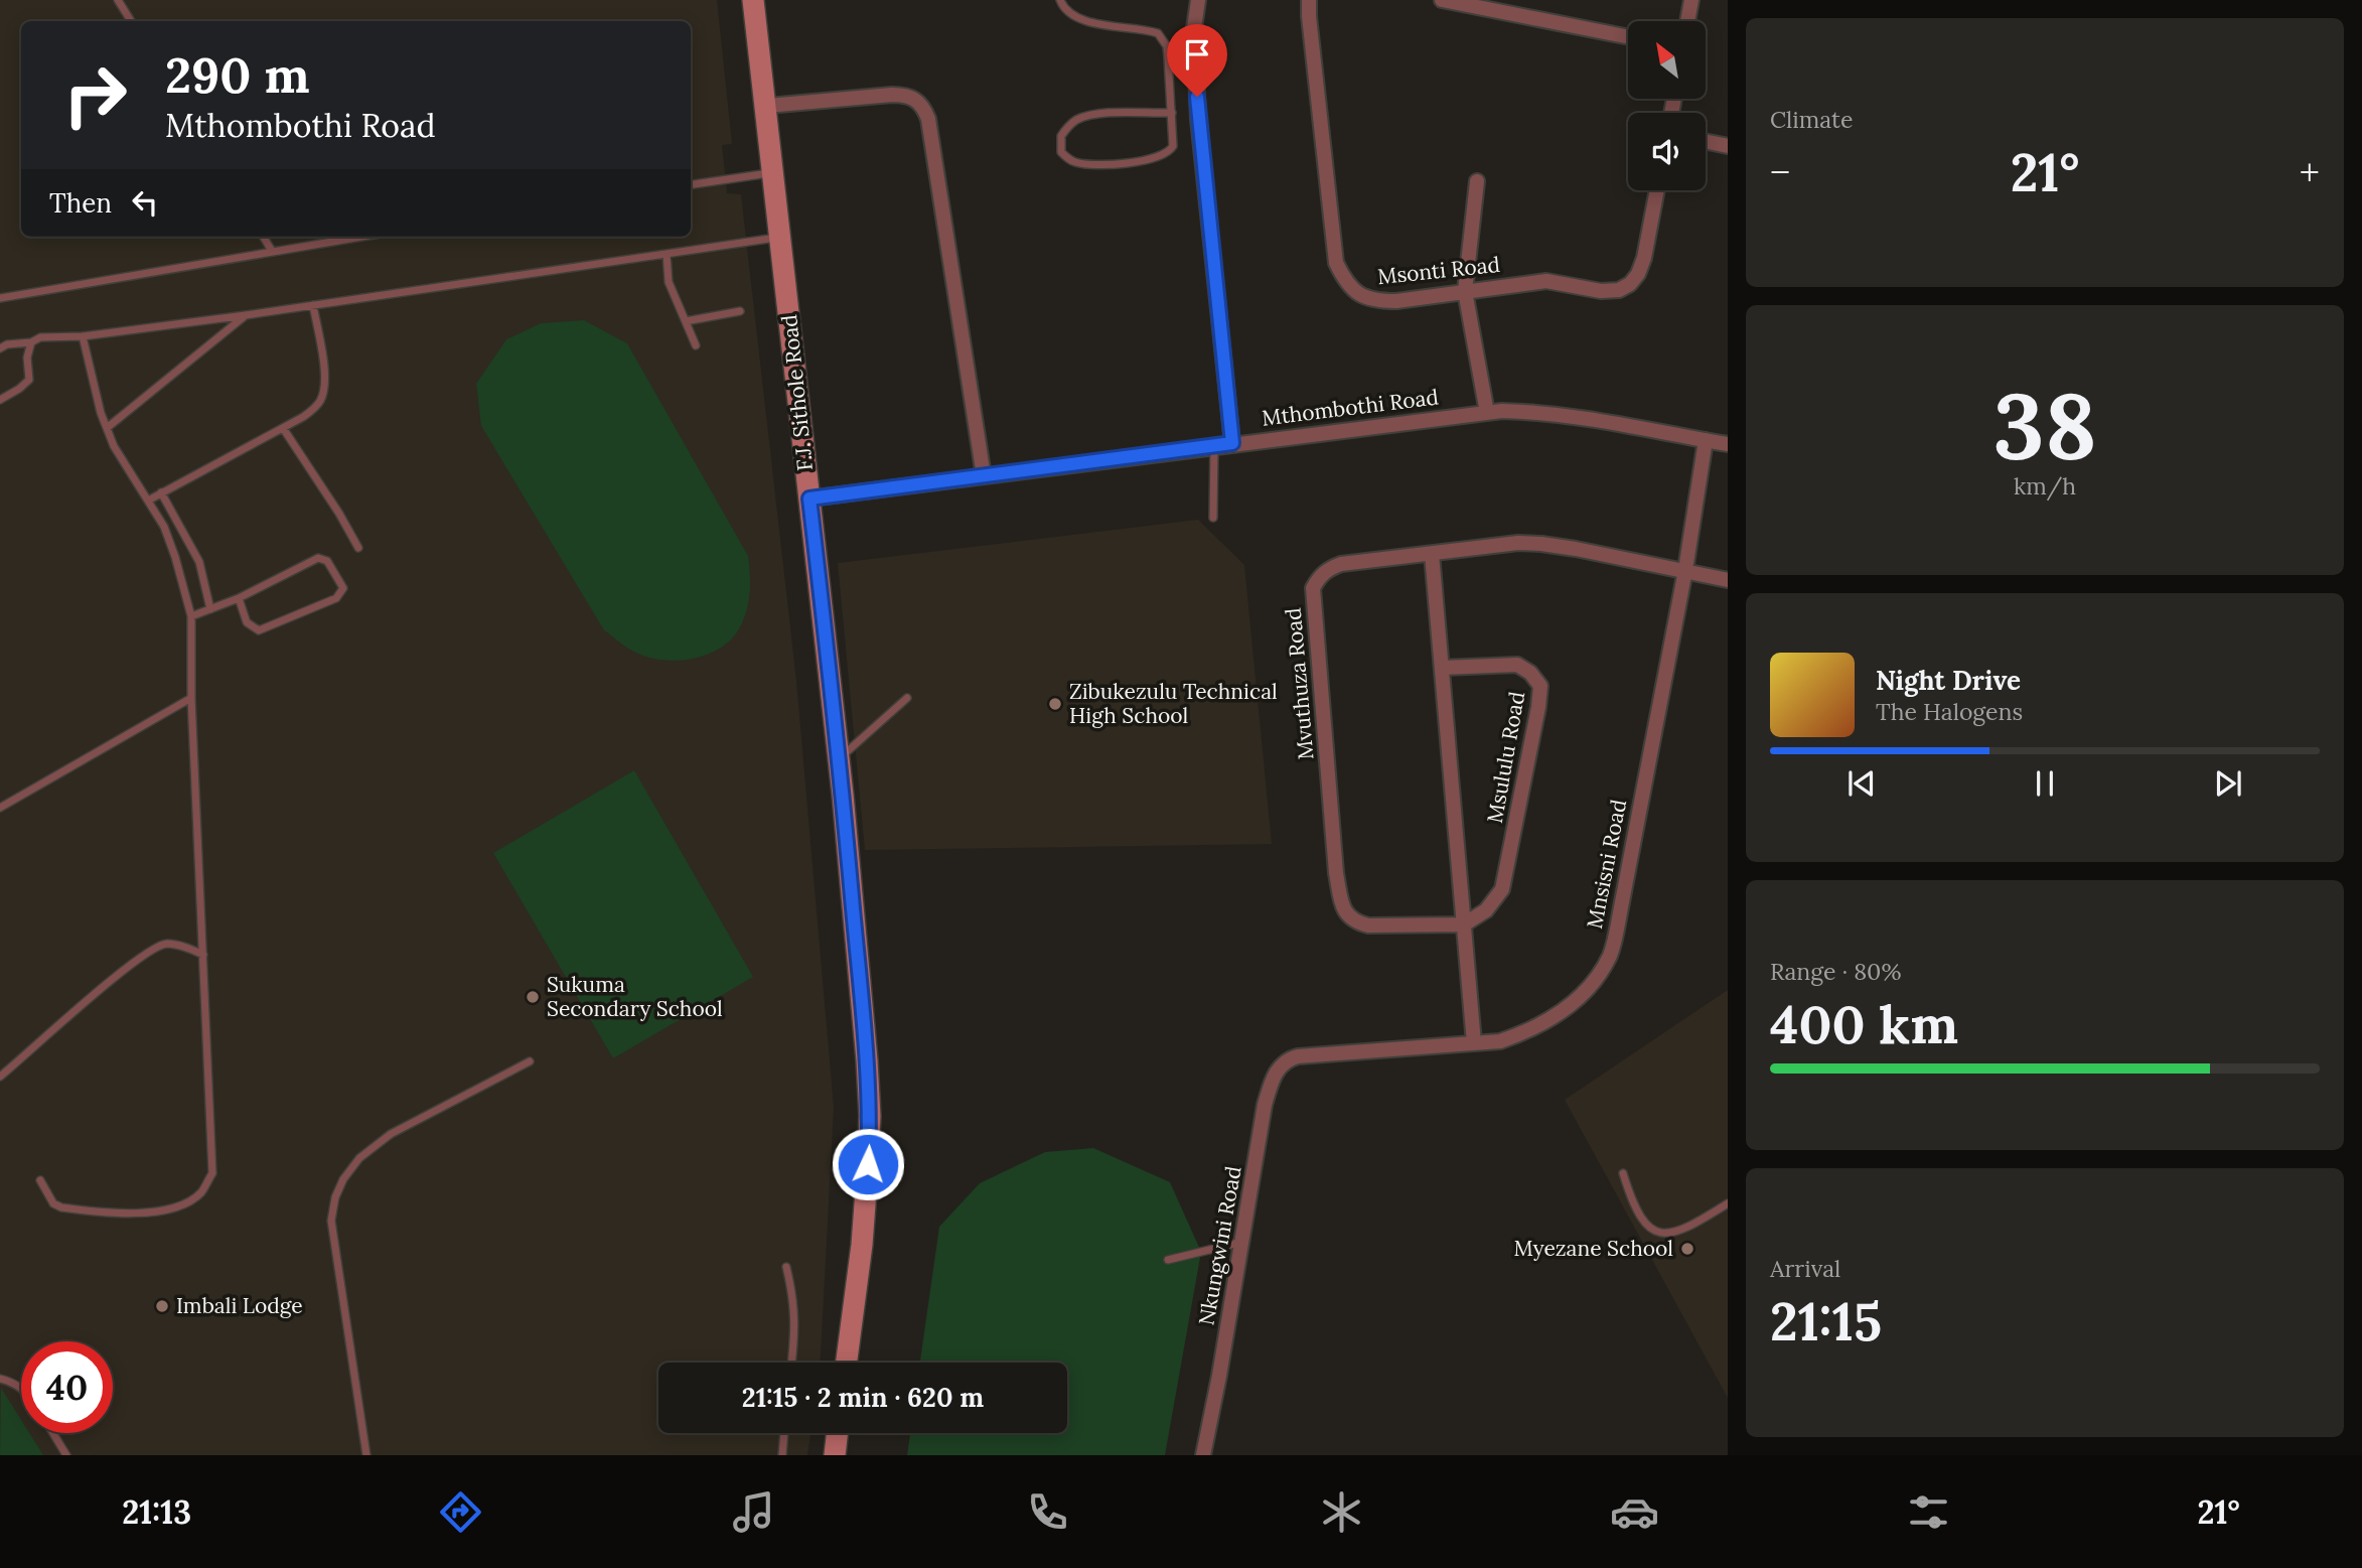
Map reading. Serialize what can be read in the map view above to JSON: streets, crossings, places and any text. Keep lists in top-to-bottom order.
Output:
{
  "streets": {
    "street": [
      "Msonti Road",
      "F.J. Sithole Road",
      "Mthombothi Road",
      "Mvuthuza Road",
      "Msululu Road",
      "Mnsisni Road",
      "Nkungwini Road"
    ]
  },
  "crossings": [
    ["F.J. Sithole Road", "Mthombothi Road"],
    ["Mthombothi Road", "Mnsisni Road"],
    ["Mvuthuza Road", "Msululu Road"],
    ["Mvuthuza Road", "Mnsisni Road"],
    ["Msululu Road", "Mnsisni Road"],
    ["Mnsisni Road", "Nkungwini Road"]
  ],
  "places": [
    "Zibukezulu Technical High School",
    "Sukuma Secondary School",
    "Myezane School",
    "Imbali Lodge"
  ],
  "north": "top left",
  "page": {
    "tile": [
      "Climate",
      ["38", "km/h"],
      ["Range · 80%", "400 km"],
      ["Arrival", "21:15"]
    ],
    "turn": ["290 m", "Mthombothi Road"],
    "heat": ["−", "21°", "+"],
    "then": "Then",
    "song": ["Night Drive", "The Halogens"],
    "limit": "40",
    "trip": "21:15 · 2 min · 620 m",
    "tabs": ["21:13", "21°"]
  }
}
